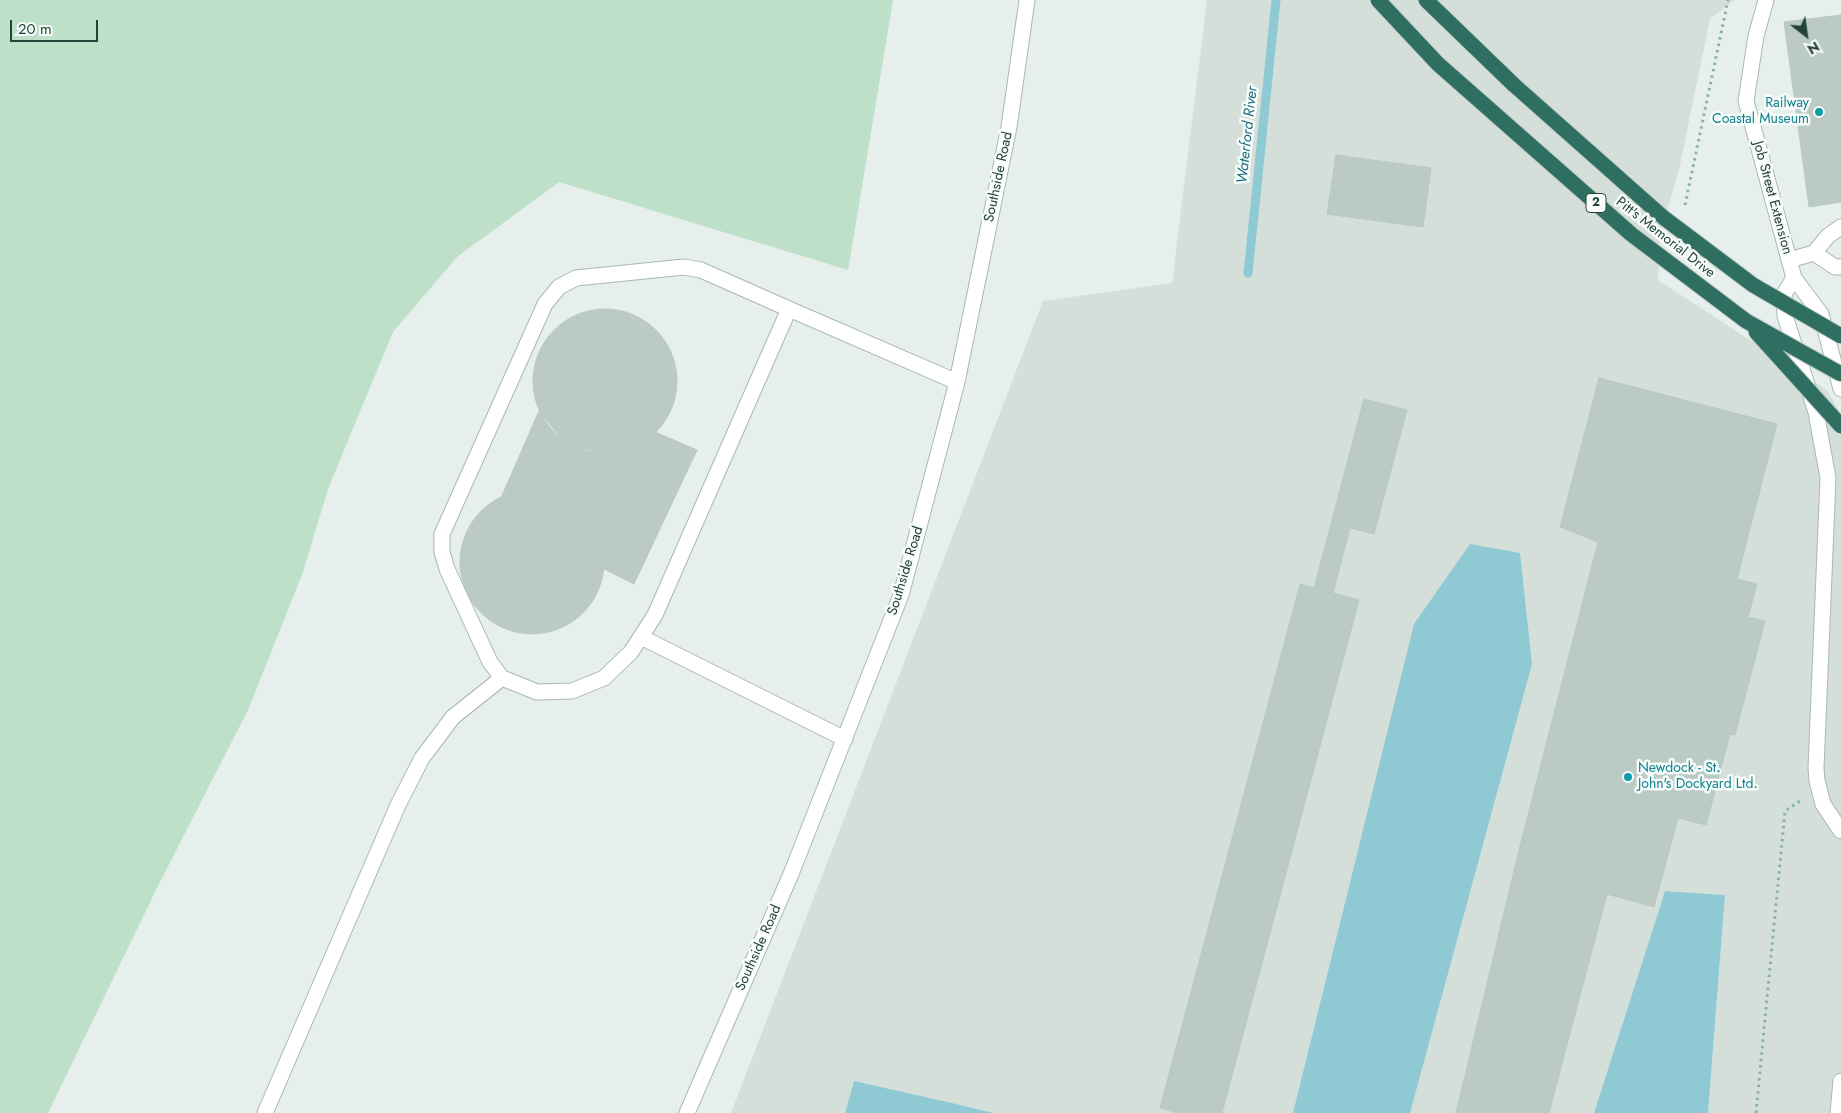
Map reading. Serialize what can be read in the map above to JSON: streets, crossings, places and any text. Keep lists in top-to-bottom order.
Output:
{
  "streets": {
    "highway": ["2", "Pitt's Memorial Drive"],
    "street": ["Southside Road", "Job Street Extension"]
  },
  "water": ["Waterford River"],
  "places": ["Railway Coastal Museum", "Newdock - St. John's Dockyard Ltd."],
  "scale_bar": "20 m",
  "north": "bottom right"
}
